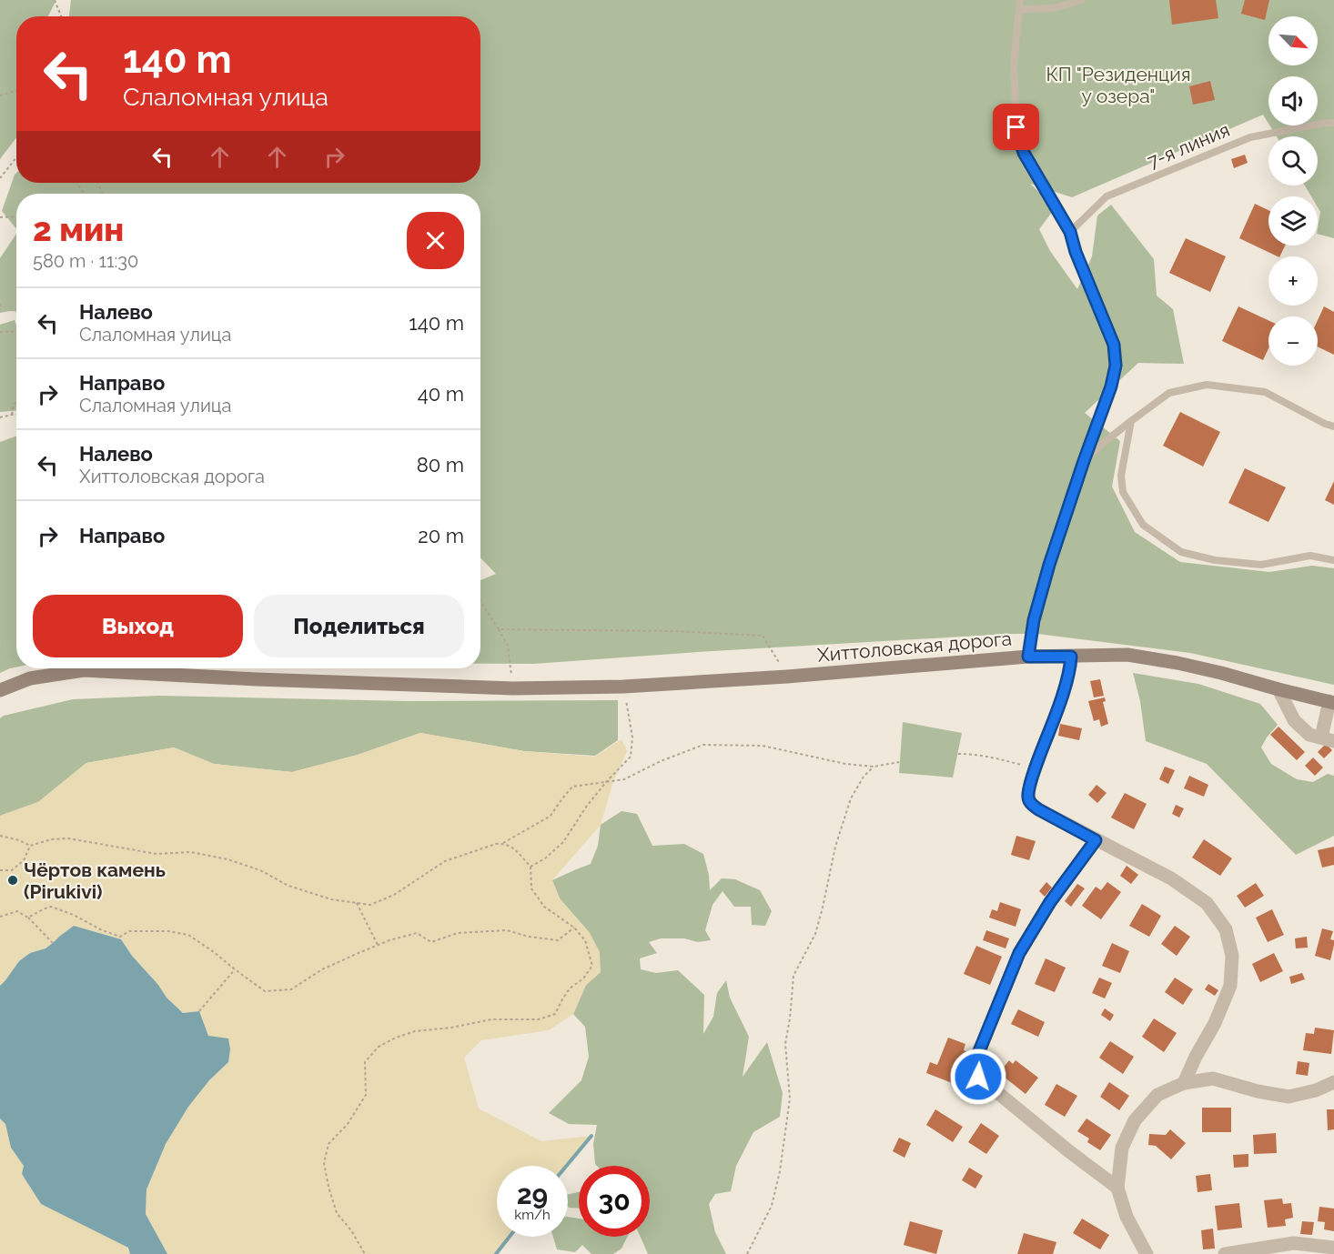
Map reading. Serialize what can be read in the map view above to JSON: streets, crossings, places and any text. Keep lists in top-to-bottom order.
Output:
{
  "streets": {
    "street": ["Хиттоловская дорога"],
    "lane": ["7-я линия"]
  },
  "parks": ["КП \"Резиденция у озера\""],
  "places": ["Чёртов камень (Pirukivi)"],
  "north": "bottom right",
  "page": {
    "map_buttons": ["+", "−"],
    "turn": ["140 m", "Слаломная улица"],
    "heading": ["2 мин", "580 m · 11:30"],
    "list": [
      {
        "name": "Налево",
        "note": "Слаломная улица",
        "value": "140 m"
      },
      {
        "name": "Направо",
        "note": "Слаломная улица",
        "value": "40 m"
      },
      {
        "name": "Налево",
        "note": "Хиттоловская дорога",
        "value": "80 m"
      },
      {
        "name": "Направо",
        "value": "20 m"
      }
    ],
    "buttons": ["Выход", "Поделиться"],
    "speed": "29 km/h",
    "limit": "30"
  }
}
